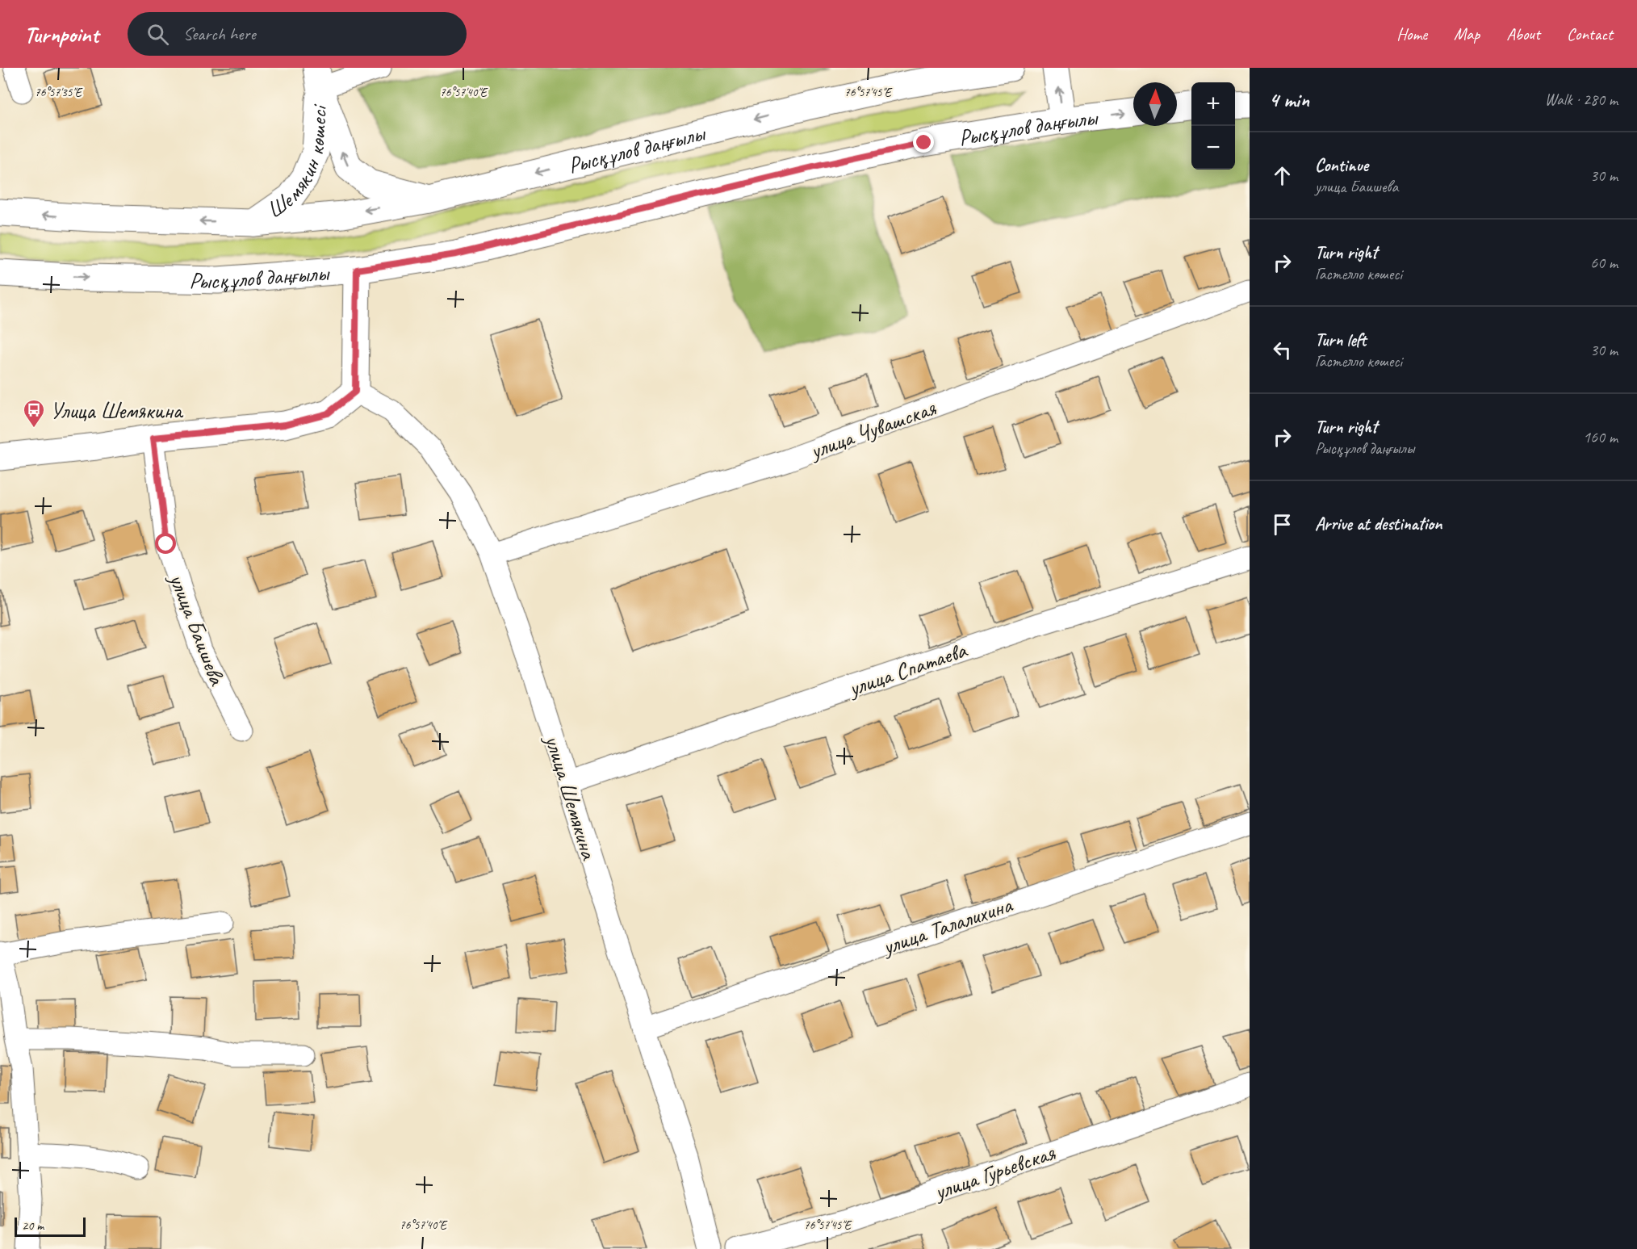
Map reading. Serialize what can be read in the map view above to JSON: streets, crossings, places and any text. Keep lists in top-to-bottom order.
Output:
{
  "streets": {
    "main road": ["Рысқұлов даңғылы", "Шемякин көшесі"],
    "street": [
      "улица Чувашская",
      "улица Баишева",
      "улица Спатаева",
      "улица Шемякина",
      "улица Талалихина",
      "улица Гурьевская"
    ]
  },
  "crossings": [
    ["Рысқұлов даңғылы", "Шемякин көшесі"],
    ["улица Чувашская", "улица Шемякина"],
    ["улица Спатаева", "улица Шемякина"],
    ["улица Шемякина", "улица Талалихина"]
  ],
  "one_way": ["Шемякин көшесі"],
  "places": {
    "bus stop": ["Улица Шемякина"]
  },
  "scale_bar": "20 m",
  "north": "top",
  "page": {
    "header": "Turnpoint",
    "search": "Search here",
    "nav": [
      "Home",
      "Map",
      "About",
      "Contact"
    ],
    "heading": ["4 min", "Walk · 280 m"],
    "map_buttons": ["+", "−"],
    "list": [
      ["Continue", "улица Баишева", "30 m"],
      ["Turn right", "Гастелло көшесі", "60 m"],
      ["Turn left", "Гастелло көшесі", "30 m"],
      ["Turn right", "Рысқұлов даңғылы", "160 m"],
      "Arrive at destination"
    ],
    "scale": "20 m"
  },
  "coordinates": ["76°57'35\"E", "76°57'40\"E", "76°57'45\"E"]
}
